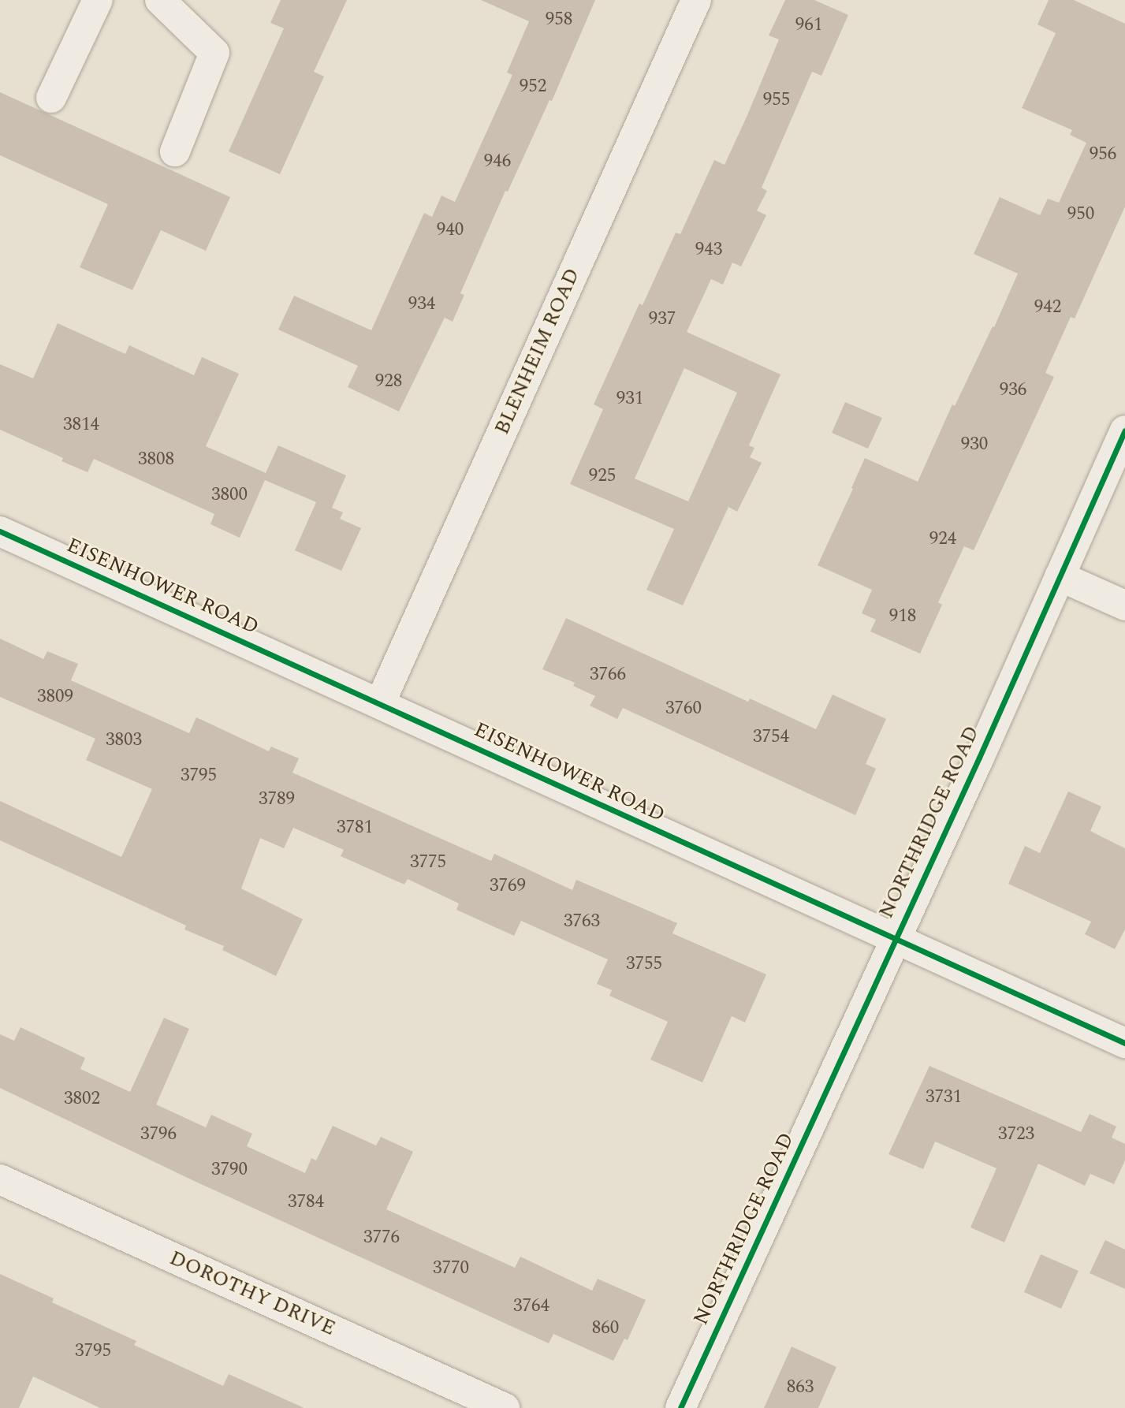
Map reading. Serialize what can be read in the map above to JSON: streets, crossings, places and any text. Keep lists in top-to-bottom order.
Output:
{
  "streets": {
    "street": [
      "BLENHEIM ROAD",
      "EISENHOWER ROAD",
      "NORTHRIDGE ROAD",
      "DOROTHY DRIVE"
    ]
  },
  "crossings": [
    ["BLENHEIM ROAD", "EISENHOWER ROAD"],
    ["EISENHOWER ROAD", "NORTHRIDGE ROAD"]
  ],
  "house_numbers": [
    "958",
    "961",
    "952",
    "955",
    "956",
    "946",
    "950",
    "940",
    "943",
    "934",
    "942",
    "937",
    "928",
    "936",
    "931",
    "3814",
    "930",
    "3808",
    "925",
    "3800",
    "924",
    "918",
    "3766",
    "3809",
    "3760",
    "3754",
    "3803",
    "3795",
    "3789",
    "3781",
    "3775",
    "3769",
    "3763",
    "3755",
    "3731",
    "3802",
    "3796",
    "3723",
    "3790",
    "3784",
    "3776",
    "3770",
    "3764",
    "860",
    "3795",
    "863"
  ]
}
